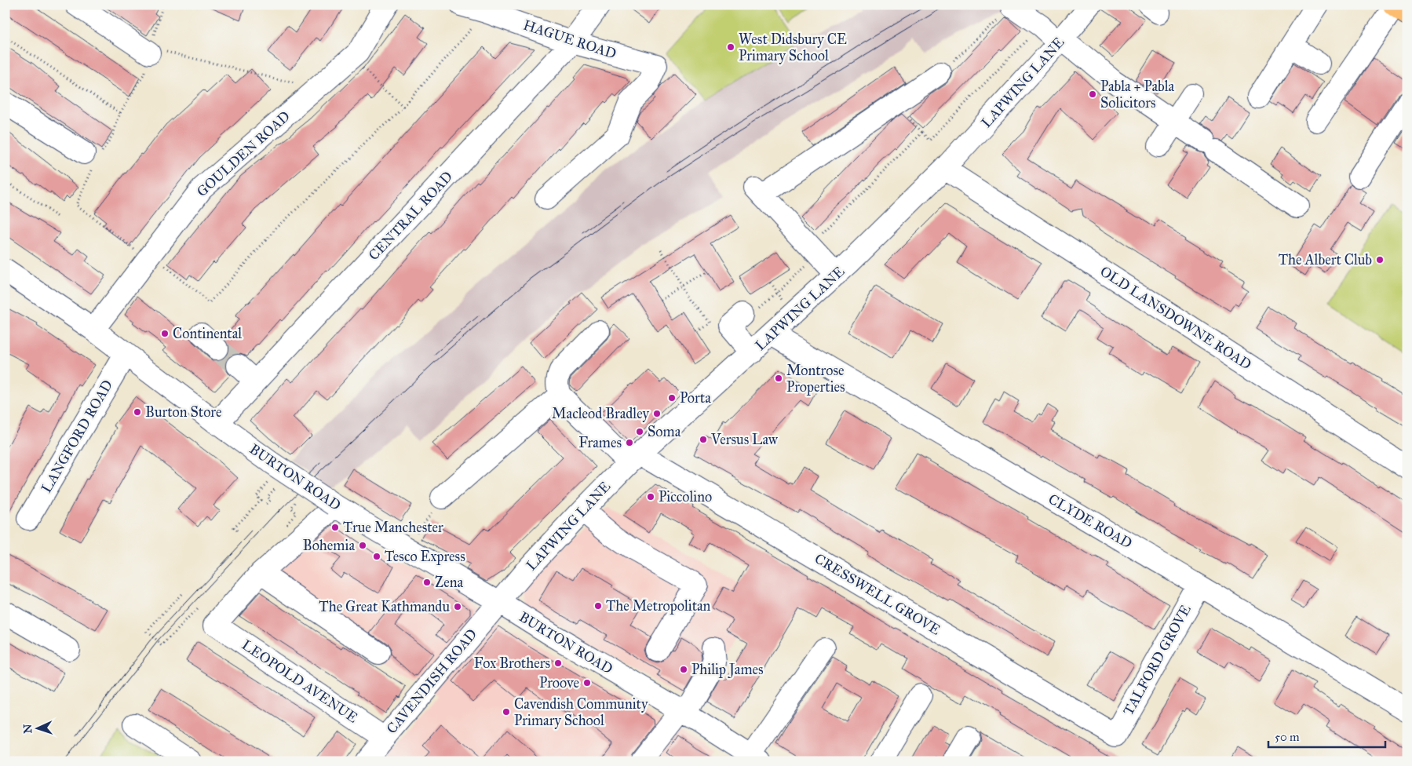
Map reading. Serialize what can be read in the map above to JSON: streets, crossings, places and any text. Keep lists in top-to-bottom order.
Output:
{
  "streets": {
    "street": [
      "HAGUE ROAD",
      "LAPWING LANE",
      "GOULDEN ROAD",
      "CENTRAL ROAD",
      "OLD LANSDOWNE ROAD",
      "LANGFORD ROAD",
      "BURTON ROAD",
      "CLYDE ROAD",
      "CRESSWELL GROVE",
      "TALFORD GROVE",
      "LEOPOLD AVENUE",
      "CAVENDISH ROAD"
    ]
  },
  "crossings": [
    ["HAGUE ROAD", "CENTRAL ROAD"],
    ["LAPWING LANE", "OLD LANSDOWNE ROAD"],
    ["LAPWING LANE", "BURTON ROAD"],
    ["LAPWING LANE", "CLYDE ROAD"],
    ["LAPWING LANE", "CRESSWELL GROVE"],
    ["LAPWING LANE", "CAVENDISH ROAD"],
    ["GOULDEN ROAD", "BURTON ROAD"],
    ["CENTRAL ROAD", "BURTON ROAD"],
    ["LANGFORD ROAD", "BURTON ROAD"],
    ["BURTON ROAD", "CAVENDISH ROAD"],
    ["CLYDE ROAD", "TALFORD GROVE"],
    ["CRESSWELL GROVE", "TALFORD GROVE"],
    ["LEOPOLD AVENUE", "CAVENDISH ROAD"]
  ],
  "places": [
    "West Didsbury CE Primary School",
    "Pabla + Pabla Solicitors",
    "The Albert Club",
    "Continental",
    "Montrose Properties",
    "Porta",
    "Burton Store",
    "Macleod Bradley",
    "Soma",
    "Versus Law",
    "Frames",
    "Piccolino",
    "True Manchester",
    "Bohemia",
    "Tesco Express",
    "Zena",
    "The Metropolitan",
    "The Great Kathmandu",
    "Fox Brothers",
    "Philip James",
    "Proove",
    "Cavendish Community Primary School"
  ],
  "scale_bar": "50 m",
  "north": "left"
}
